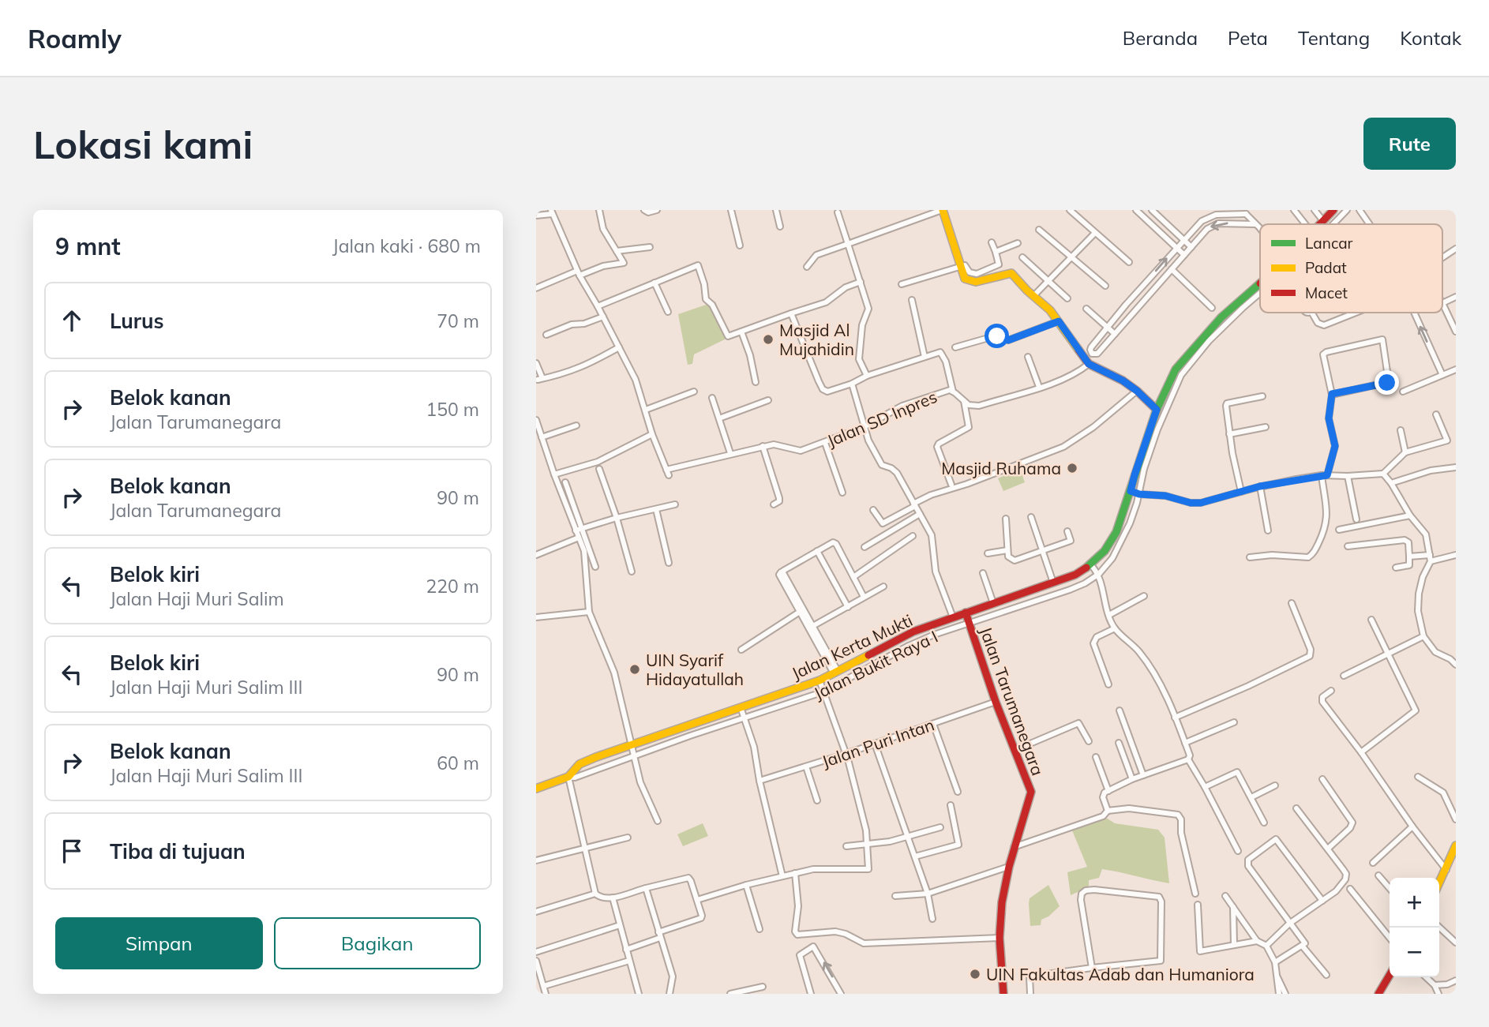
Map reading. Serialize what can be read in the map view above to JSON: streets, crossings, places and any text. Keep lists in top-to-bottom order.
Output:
{
  "streets": {
    "street": [
      "Jalan SD Inpres",
      "Jalan Kerta Mukti",
      "Jalan Bukit Raya I",
      "Jalan Tarumanegara",
      "Jalan Puri Intan"
    ]
  },
  "crossings": [
    ["Jalan Kerta Mukti", "Jalan Bukit Raya I"],
    ["Jalan Kerta Mukti", "Jalan Tarumanegara"],
    ["Jalan Bukit Raya I", "Jalan Tarumanegara"],
    ["Jalan Tarumanegara", "Jalan Puri Intan"]
  ],
  "places": [
    "Masjid Al Mujahidin",
    "Masjid Ruhama",
    "UIN Syarif Hidayatullah",
    "UIN Fakultas Adab dan Humaniora"
  ],
  "legend": ["Lancar", "Padat", "Macet"],
  "page": {
    "header": "Roamly",
    "nav": [
      "Beranda",
      "Peta",
      "Tentang",
      "Kontak"
    ],
    "buttons": [
      "Rute",
      ["Simpan", "Bagikan"]
    ],
    "title": "Lokasi kami",
    "heading": ["9 mnt", "Jalan kaki · 680 m"],
    "list": [
      ["Lurus", "70 m"],
      ["Belok kanan", "Jalan Tarumanegara", "150 m"],
      ["Belok kanan", "Jalan Tarumanegara", "90 m"],
      ["Belok kiri", "Jalan Haji Muri Salim", "220 m"],
      ["Belok kiri", "Jalan Haji Muri Salim III", "90 m"],
      ["Belok kanan", "Jalan Haji Muri Salim III", "60 m"],
      "Tiba di tujuan"
    ],
    "map_buttons": ["+", "−"]
  }
}
